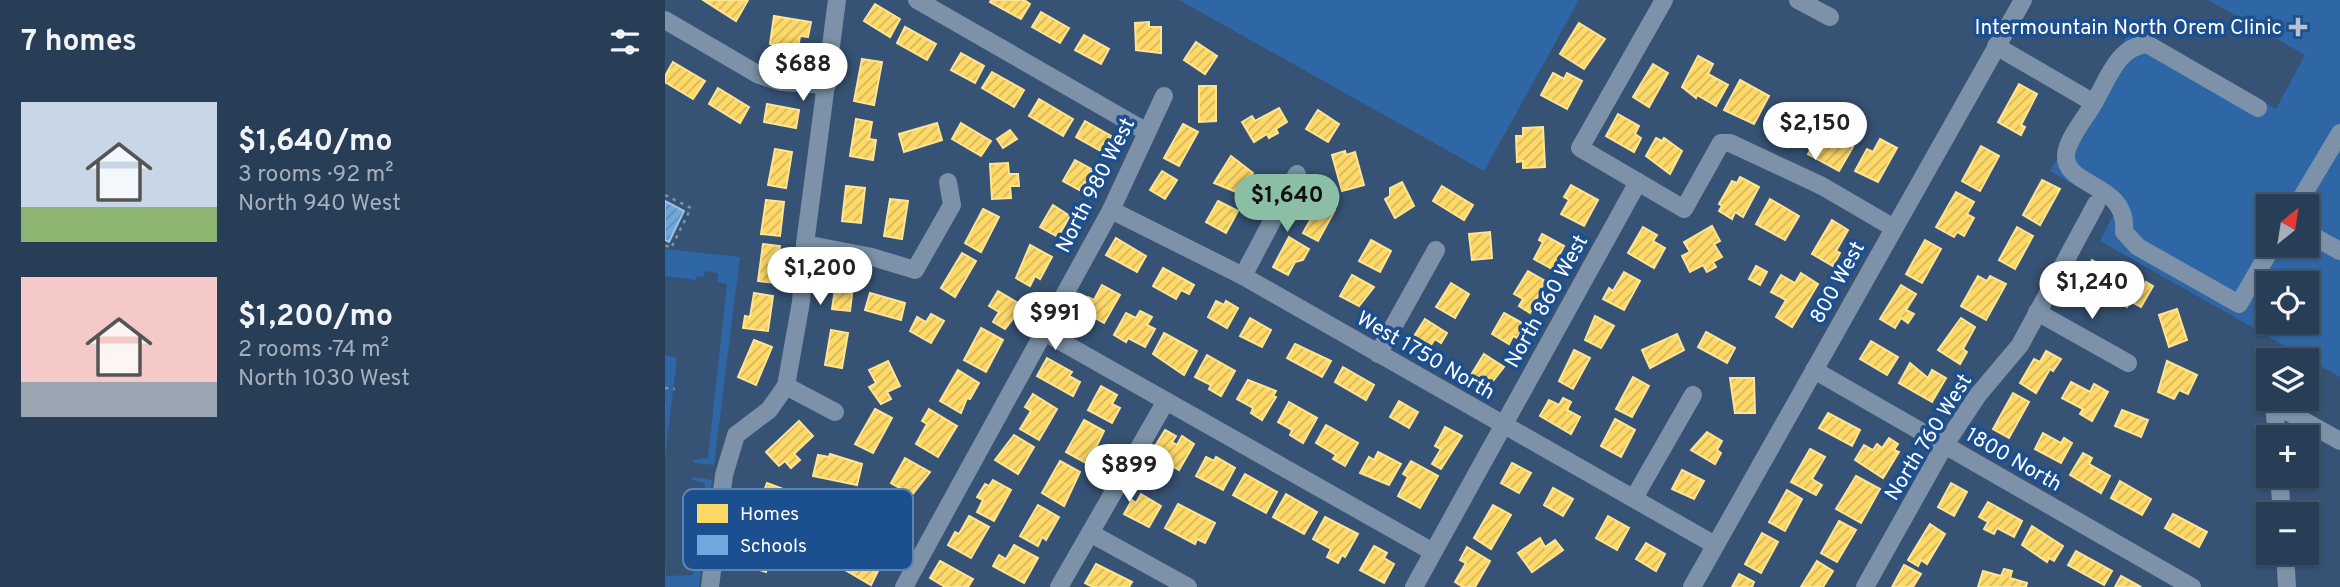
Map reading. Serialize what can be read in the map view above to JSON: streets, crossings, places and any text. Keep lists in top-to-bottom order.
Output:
{
  "streets": {
    "street": [
      "North 980 West",
      "800 West",
      "North 860 West",
      "West 1750 North",
      "North 760 West",
      "1800 North"
    ]
  },
  "crossings": [
    ["North 980 West", "West 1750 North"],
    ["800 West", "West 1750 North"],
    ["800 West", "1800 North"],
    ["North 860 West", "West 1750 North"],
    ["North 760 West", "1800 North"]
  ],
  "places": {
    "health": ["Intermountain North Orem Clinic"]
  },
  "legend": ["Homes", "Schools"],
  "north": "top right",
  "page": {
    "heading": "7 homes",
    "price": [
      "$688",
      "$2,150",
      "$1,640",
      "$1,200",
      "$1,240",
      "$991",
      "$899"
    ],
    "list": [
      {
        "name": "$1,640/mo",
        "note": "3 rooms · 92 m² · North 940 West"
      },
      {
        "name": "$1,200/mo",
        "note": "2 rooms · 74 m² · North 1030 West"
      }
    ],
    "map_buttons": ["+", "−"]
  }
}
